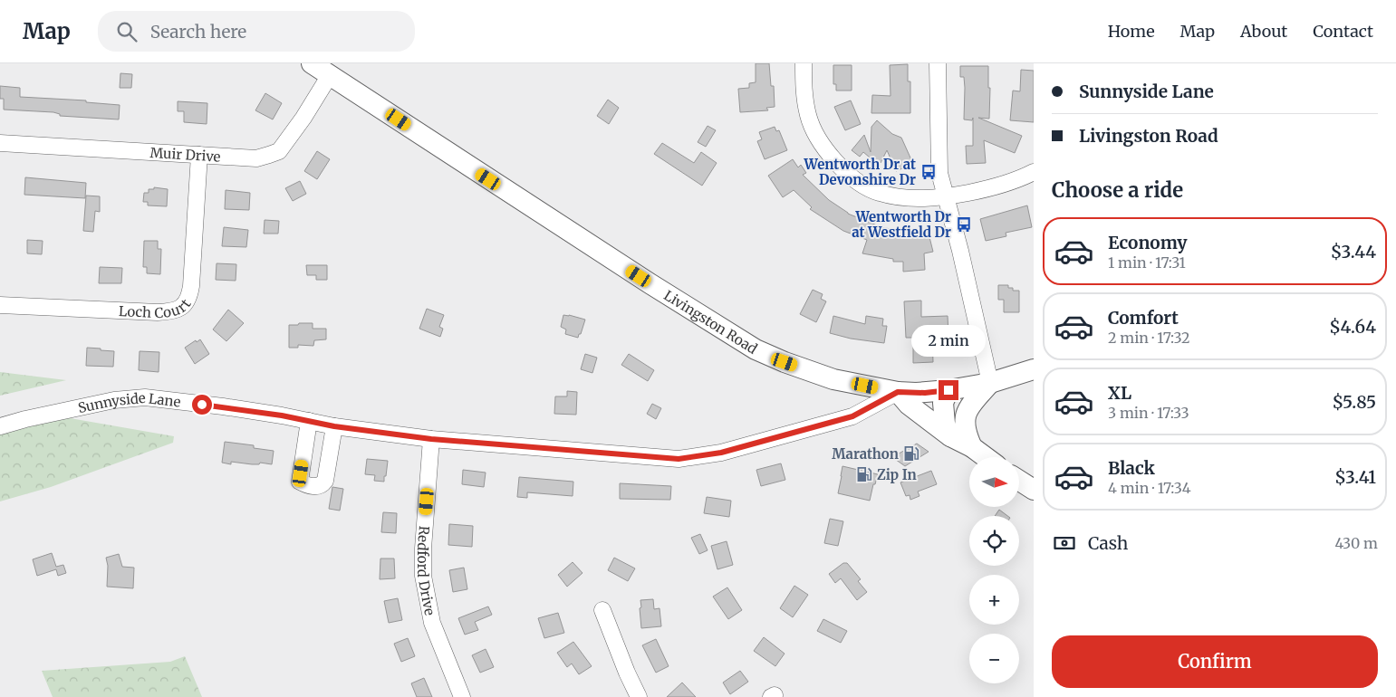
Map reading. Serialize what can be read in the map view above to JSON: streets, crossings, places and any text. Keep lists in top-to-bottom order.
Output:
{
  "streets": {
    "main road": ["Livingston Road"],
    "street": [
      "Muir Drive",
      "Loch Court",
      "Sunnyside Lane",
      "Redford Drive"
    ]
  },
  "crossings": [
    ["Muir Drive", "Loch Court"],
    ["Muir Drive", "Livingston Road"],
    ["Livingston Road", "Sunnyside Lane"],
    ["Sunnyside Lane", "Redford Drive"]
  ],
  "places": {
    "bus stop": ["Wentworth Dr at Devonshire Dr", "Wentworth Dr at Westfield Dr"],
    "fuel station": ["Marathon", "Zip In"]
  },
  "north": "right",
  "page": {
    "header": "Map",
    "search": "Search here",
    "nav": [
      "Home",
      "Map",
      "About",
      "Contact"
    ],
    "banner": ["Sunnyside Lane", "Livingston Road"],
    "heading": "Choose a ride",
    "list": [
      {
        "name": "Economy",
        "note": "1 min · 17:31",
        "value": "$3.44"
      },
      {
        "name": "Comfort",
        "note": "2 min · 17:32",
        "value": "$4.64"
      },
      {
        "name": "XL",
        "note": "3 min · 17:33",
        "value": "$5.85"
      },
      {
        "name": "Black",
        "note": "4 min · 17:34",
        "value": "$3.41"
      }
    ],
    "bubble": "2 min",
    "map_buttons": ["+", "−"],
    "pay": ["Cash", "430 m"],
    "buttons": "Confirm"
  }
}
